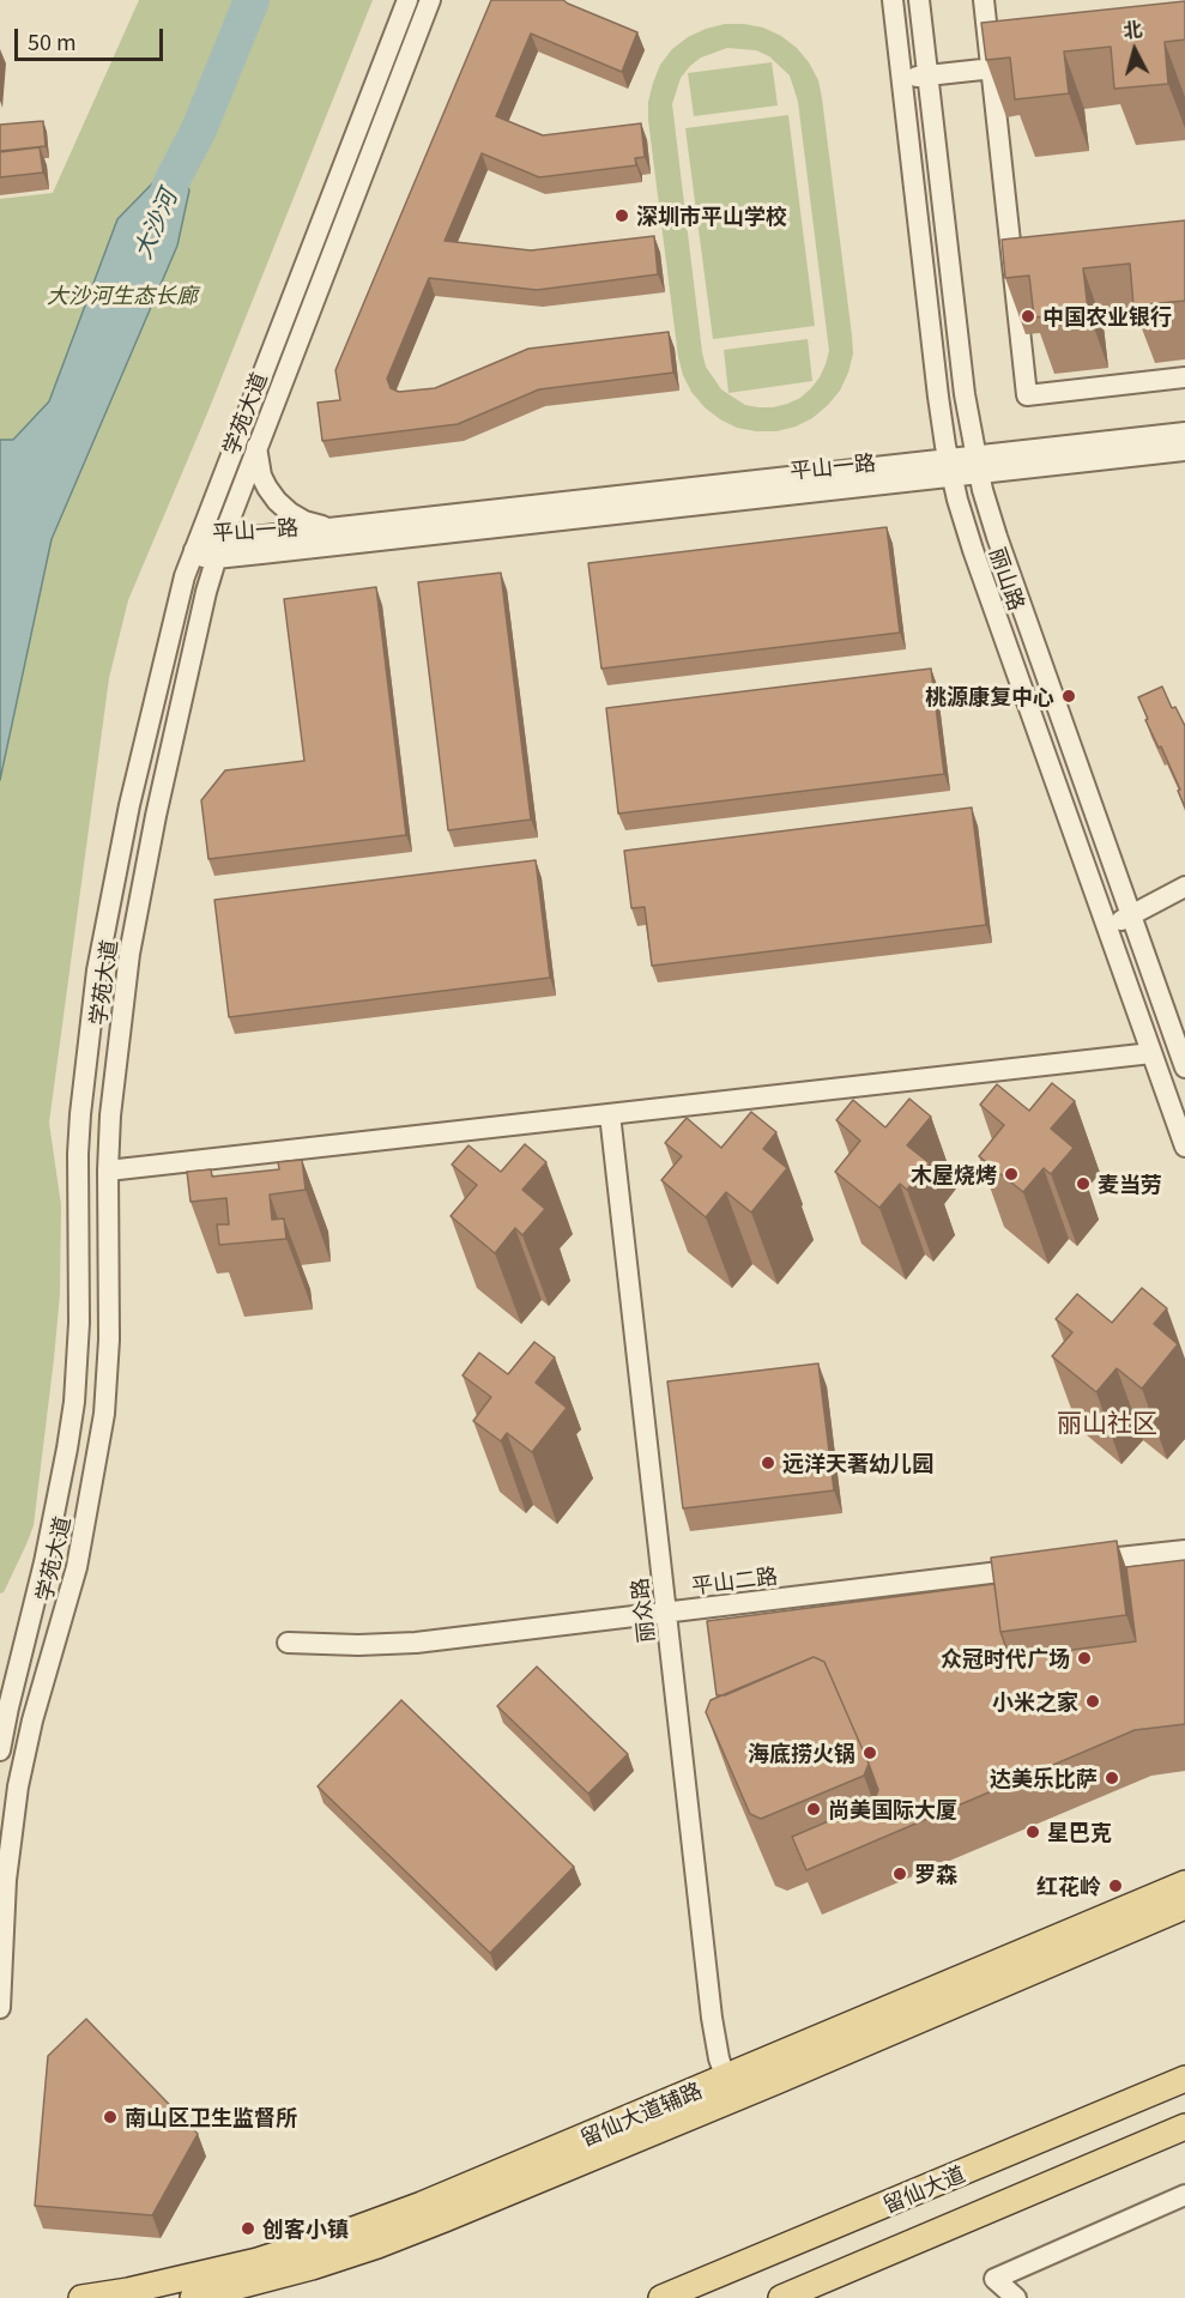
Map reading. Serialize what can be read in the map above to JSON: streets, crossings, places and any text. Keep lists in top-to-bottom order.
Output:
{
  "streets": {
    "main road": ["留仙大道辅路", "留仙大道"],
    "street": [
      "学苑大道",
      "平山一路",
      "丽山路",
      "平山二路",
      "丽众路"
    ]
  },
  "crossings": [
    ["学苑大道", "平山一路"],
    ["平山一路", "丽山路"],
    ["平山二路", "丽众路"],
    ["丽众路", "留仙大道辅路"]
  ],
  "districts": ["丽山社区"],
  "water": ["大沙河"],
  "parks": ["大沙河生态长廊"],
  "places": [
    "深圳市平山学校",
    "中国农业银行",
    "桃源康复中心",
    "木屋烧烤",
    "麦当劳",
    "远洋天著幼儿园",
    "众冠时代广场",
    "小米之家",
    "海底捞火锅",
    "达美乐比萨",
    "尚美国际大厦",
    "星巴克",
    "罗森",
    "红花岭",
    "南山区卫生监督所",
    "创客小镇"
  ],
  "scale_bar": "50 m",
  "north": "top"
}
